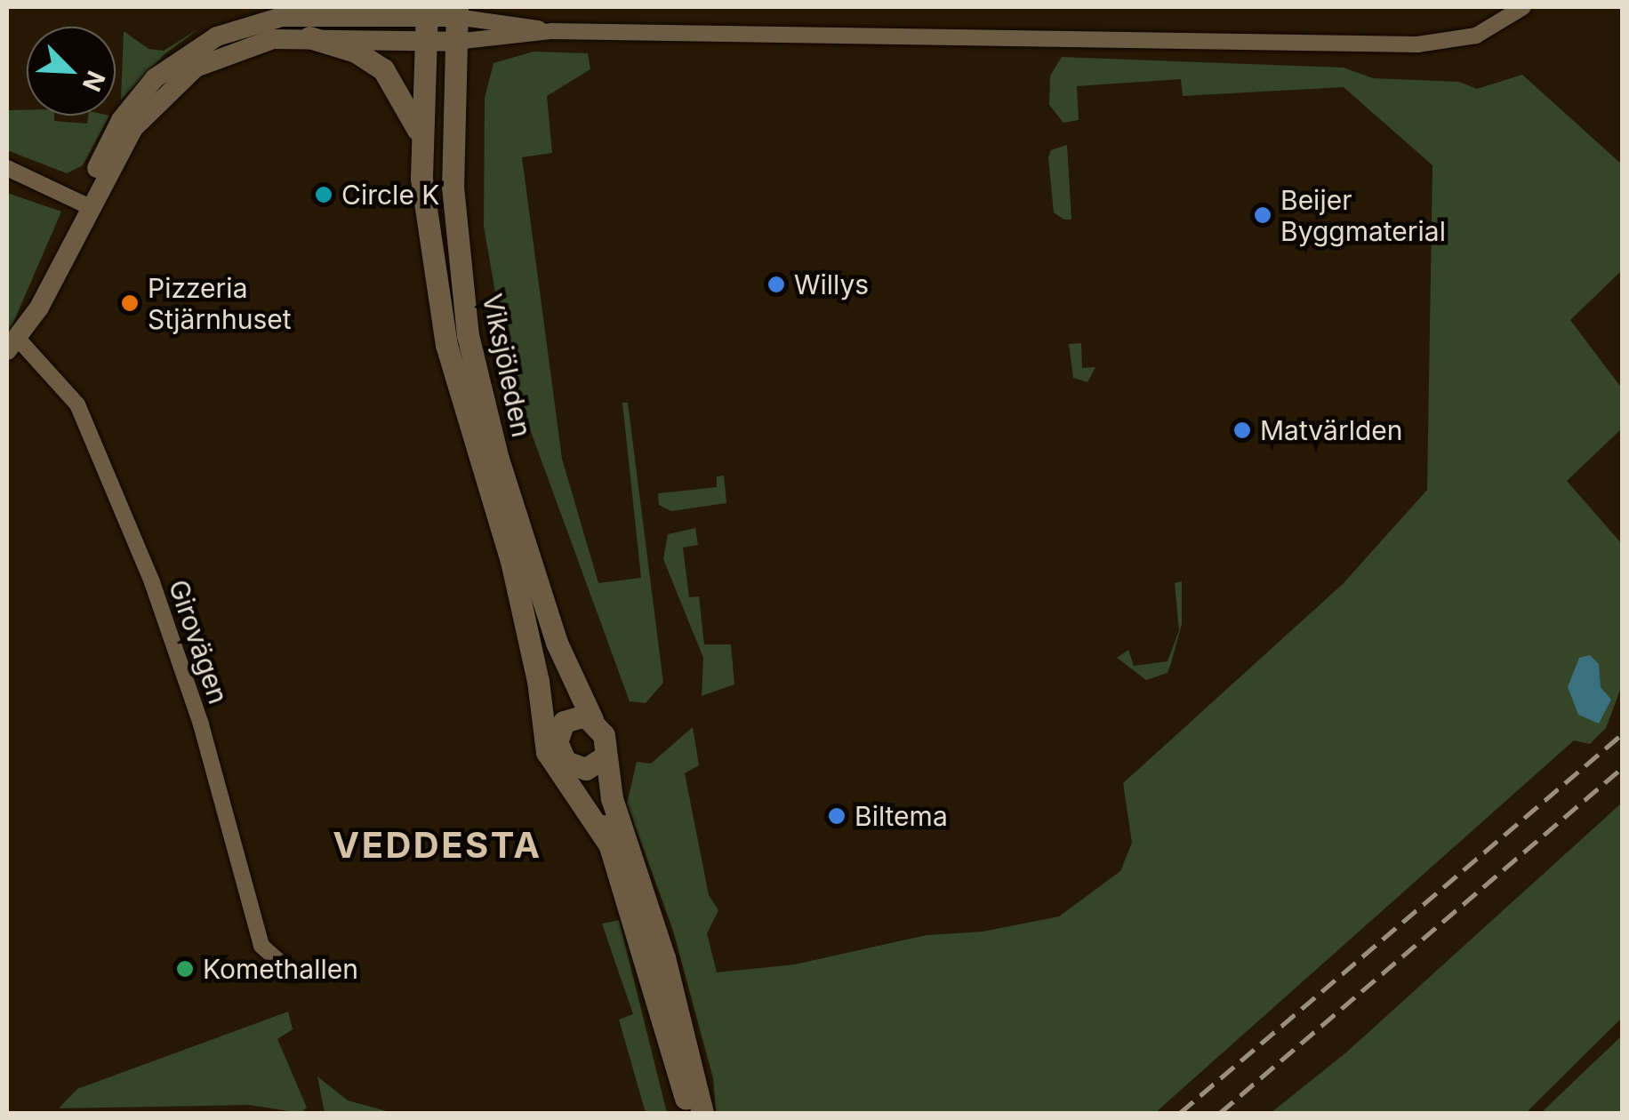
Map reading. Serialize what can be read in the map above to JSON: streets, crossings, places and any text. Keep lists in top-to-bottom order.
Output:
{
  "streets": {
    "main road": ["Viksjöleden"],
    "street": ["Girovägen"]
  },
  "districts": ["VEDDESTA"],
  "places": [
    "Circle K",
    "Beijer Byggmaterial",
    "Willys",
    "Pizzeria Stjärnhuset",
    "Matvärlden",
    "Biltema",
    "Komethallen"
  ],
  "north": "bottom right"
}
